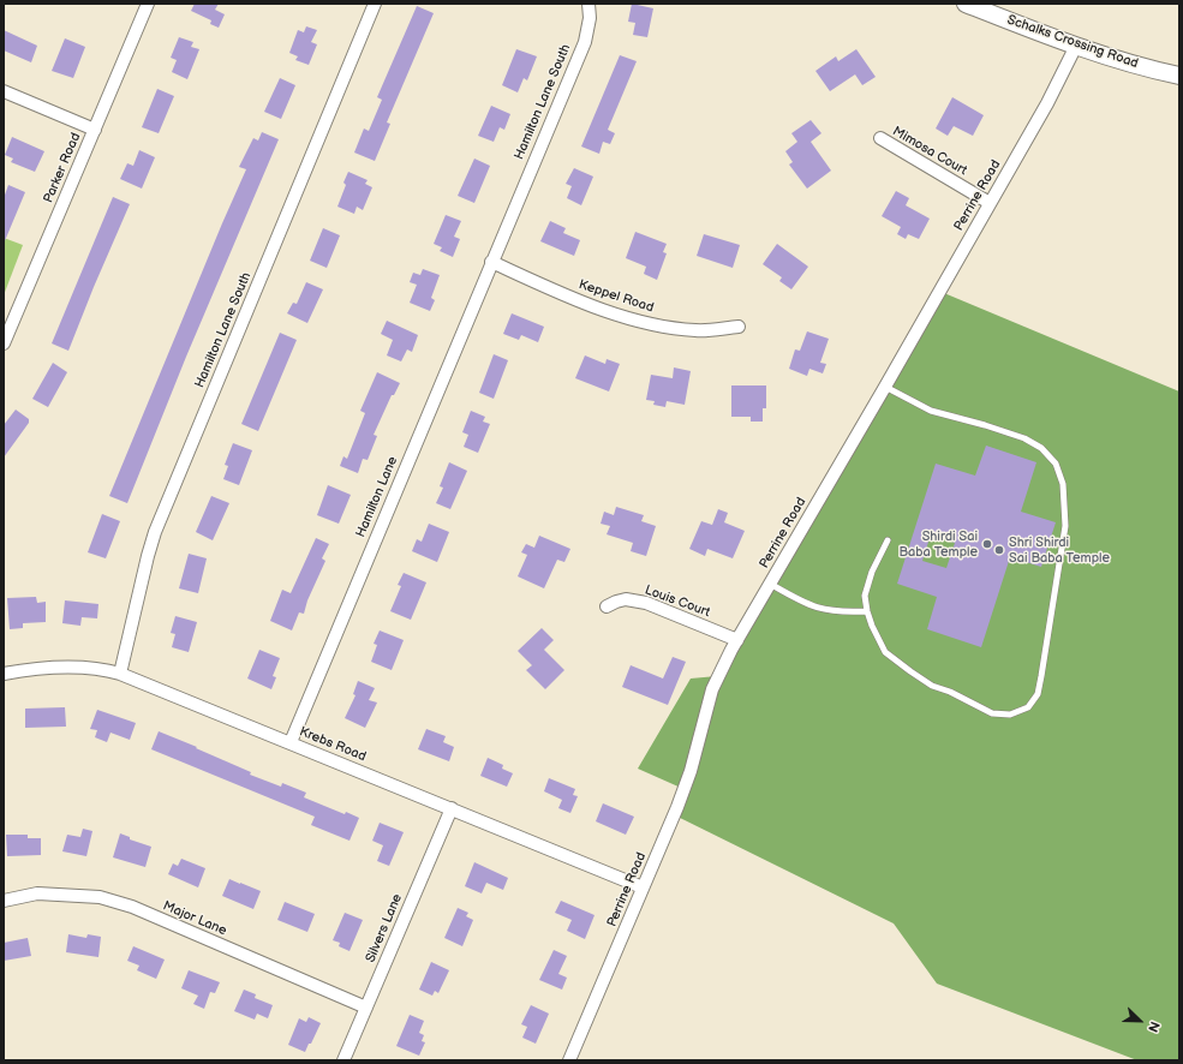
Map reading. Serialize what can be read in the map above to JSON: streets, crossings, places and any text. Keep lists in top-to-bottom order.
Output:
{
  "streets": {
    "street": [
      "Schalks Crossing Road",
      "Hamilton Lane South",
      "Mimosa Court",
      "Parker Road",
      "Perrine Road",
      "Keppel Road",
      "Hamilton Lane",
      "Louis Court",
      "Krebs Road",
      "Major Lane",
      "Silvers Lane"
    ]
  },
  "crossings": [
    ["Schalks Crossing Road", "Perrine Road"],
    ["Hamilton Lane South", "Keppel Road"],
    ["Hamilton Lane South", "Hamilton Lane"],
    ["Hamilton Lane South", "Krebs Road"],
    ["Mimosa Court", "Perrine Road"],
    ["Perrine Road", "Louis Court"],
    ["Perrine Road", "Krebs Road"],
    ["Keppel Road", "Hamilton Lane"],
    ["Hamilton Lane", "Krebs Road"],
    ["Krebs Road", "Silvers Lane"],
    ["Major Lane", "Silvers Lane"]
  ],
  "places": ["Shirdi Sai Baba Temple", "Shri Shirdi Sai Baba Temple"],
  "north": "bottom right"
}
